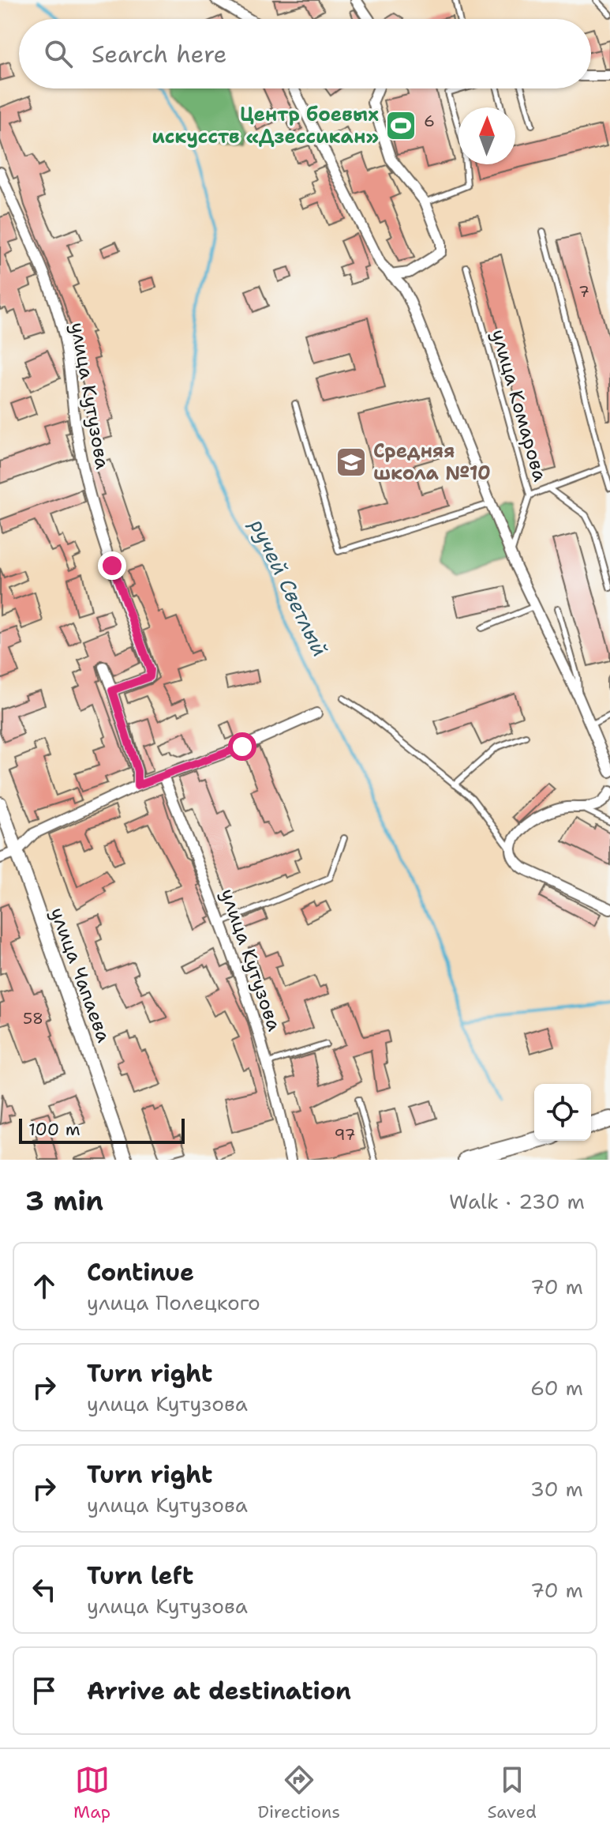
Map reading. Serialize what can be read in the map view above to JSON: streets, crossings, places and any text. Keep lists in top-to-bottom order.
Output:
{
  "streets": {
    "street": ["улица Кутузова", "улица Чапаева"],
    "lane": ["улица Комарова"]
  },
  "water": ["ручей Светлый"],
  "places": {
    "sports": ["Центр боевых искусств «Дзессикан»"],
    "school or university": ["Средняя школа №10"]
  },
  "house_numbers": [
    "6",
    "7",
    "58",
    "97"
  ],
  "scale_bar": "100 m",
  "north": "top",
  "page": {
    "search": "Search here",
    "scale": "100 m",
    "heading": ["3 min", "Walk · 230 m"],
    "list": [
      ["Continue", "улица Полецкого", "70 m"],
      ["Turn right", "улица Кутузова", "60 m"],
      ["Turn right", "улица Кутузова", "30 m"],
      ["Turn left", "улица Кутузова", "70 m"],
      "Arrive at destination"
    ],
    "nav": ["Map", "Directions", "Saved"]
  }
}
